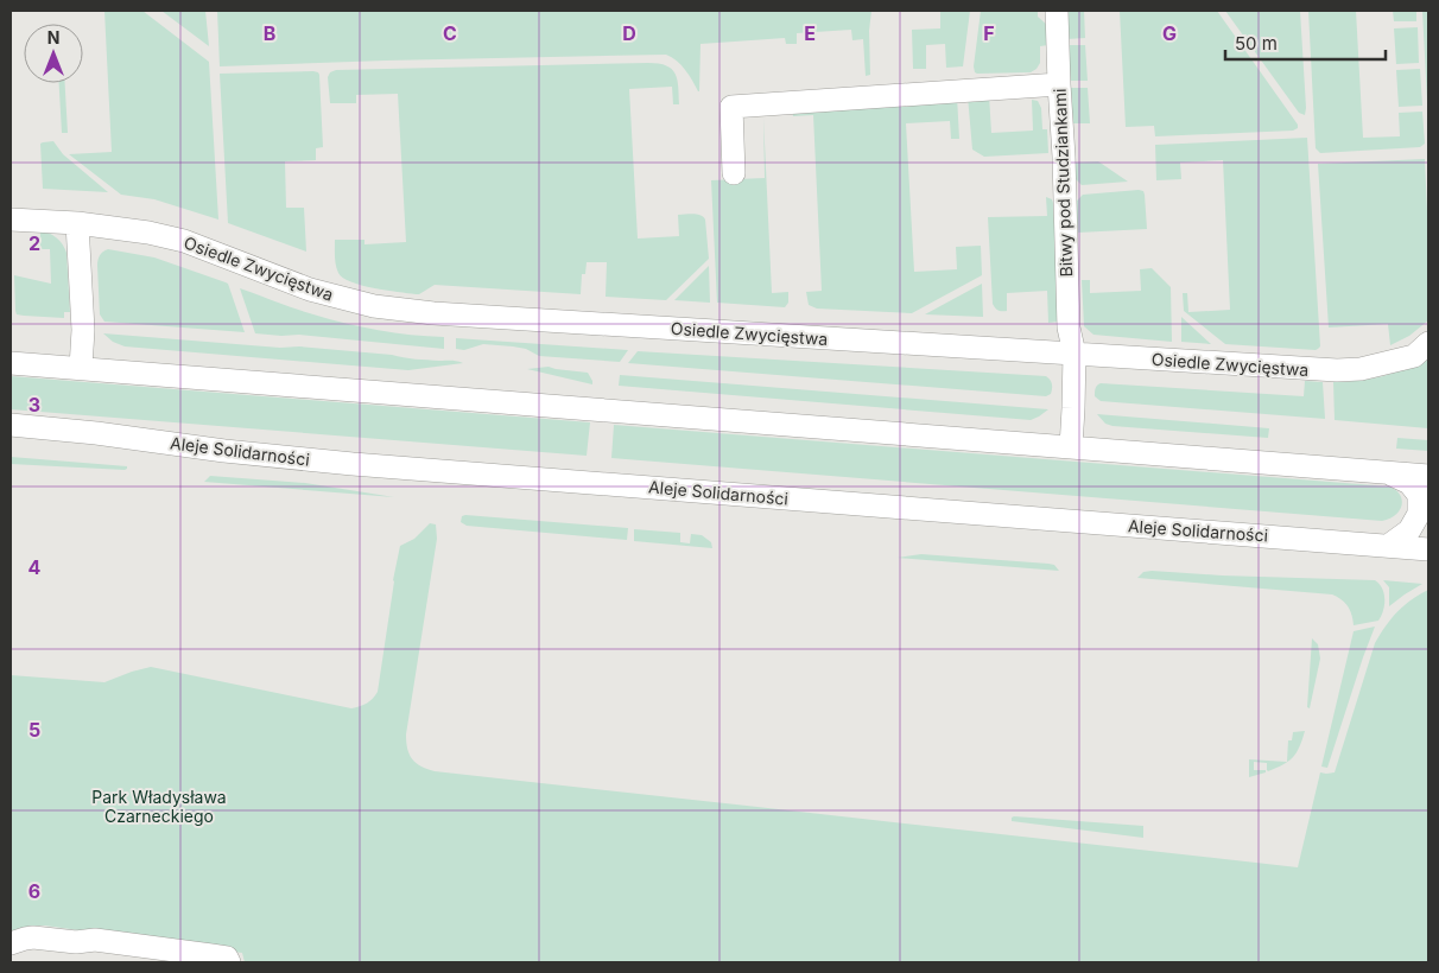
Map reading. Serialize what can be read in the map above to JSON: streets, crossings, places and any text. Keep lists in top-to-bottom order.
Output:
{
  "streets": {
    "street": ["Bitwy pod Studziankami", "Osiedle Zwycięstwa", "Aleje Solidarności"]
  },
  "crossings": [
    ["Bitwy pod Studziankami", "Osiedle Zwycięstwa"]
  ],
  "parks": ["Park Władysława Czarneckiego"],
  "scale_bar": "50 m",
  "north": "top",
  "grid": {
    "columns": [
      "B",
      "C",
      "D",
      "E",
      "F",
      "G"
    ],
    "rows": [
      "2",
      "3",
      "4",
      "5",
      "6"
    ]
  }
}
